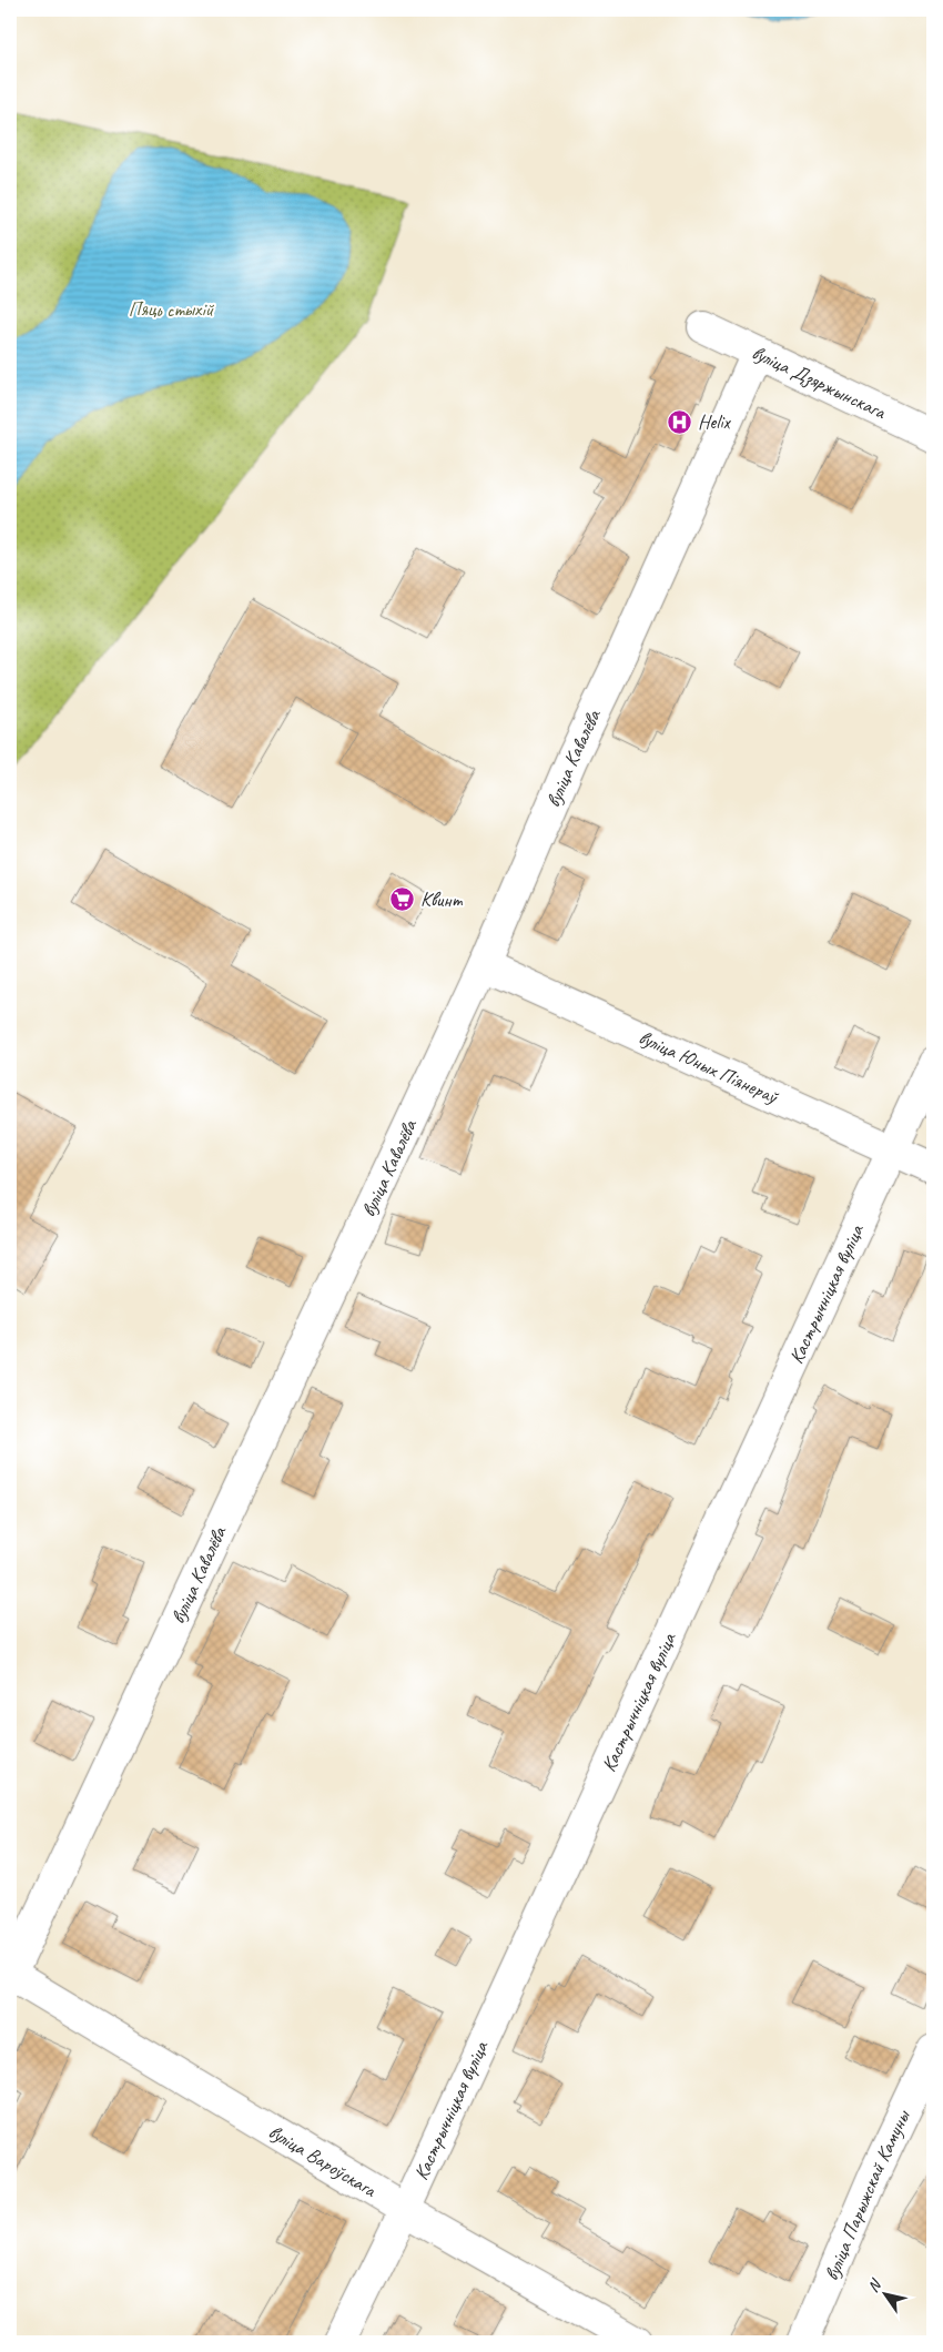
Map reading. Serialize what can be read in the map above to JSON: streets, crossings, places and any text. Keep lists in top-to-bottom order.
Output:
{
  "streets": {
    "street": [
      "вуліца Дзяржынскага",
      "вуліца Кавалёва",
      "вуліца Юных Піянераў",
      "Кастрычніцкая вуліца",
      "вуліца Вароўскага",
      "вуліца Парыжскай Камуны"
    ]
  },
  "crossings": [
    ["вуліца Дзяржынскага", "вуліца Кавалёва"],
    ["вуліца Кавалёва", "вуліца Юных Піянераў"],
    ["вуліца Кавалёва", "вуліца Вароўскага"],
    ["вуліца Юных Піянераў", "Кастрычніцкая вуліца"],
    ["Кастрычніцкая вуліца", "вуліца Вароўскага"]
  ],
  "parks": ["Пяць стыхій"],
  "places": {
    "hospital": ["Helix"],
    "supermarket": ["Квинт"]
  },
  "north": "top left"
}
